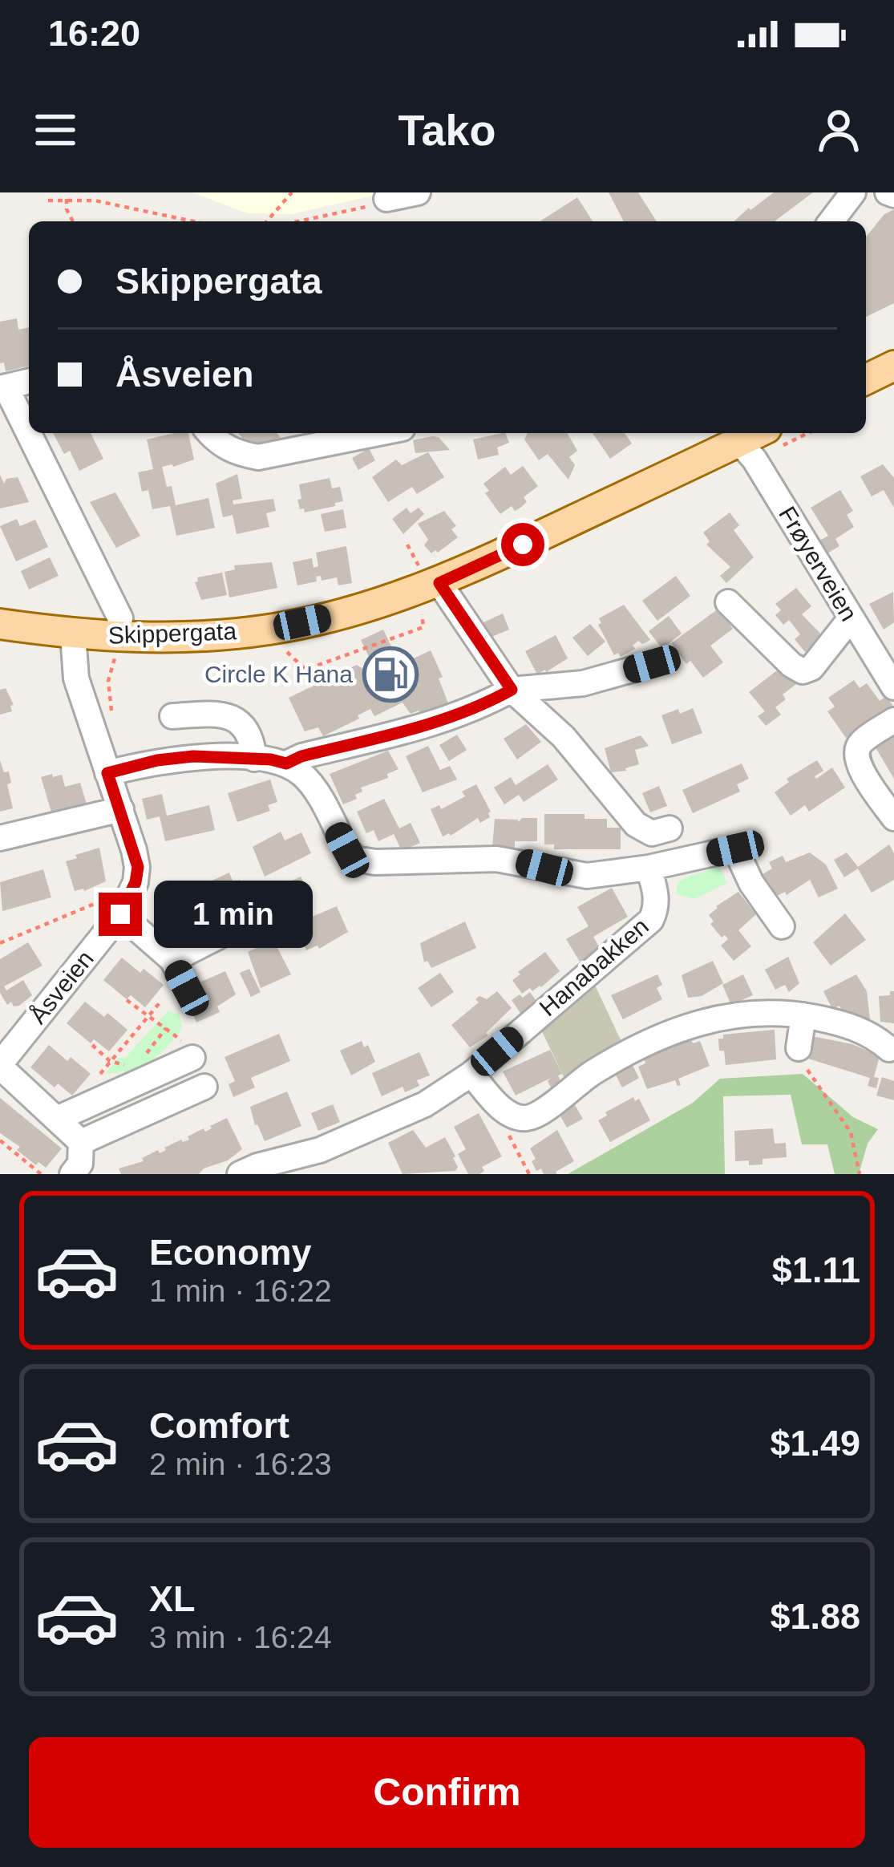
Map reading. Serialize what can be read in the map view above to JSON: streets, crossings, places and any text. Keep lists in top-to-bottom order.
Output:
{
  "streets": {
    "main road": ["Skippergata"],
    "street": ["Frøyerveien", "Hanabakken", "Åsveien"]
  },
  "crossings": [
    ["Frøyerveien", "Skippergata"],
    ["Skippergata", "Åsveien"]
  ],
  "places": {
    "fuel station": ["Circle K Hana"]
  },
  "page": {
    "status": "16:20",
    "header": "Tako",
    "banner": ["Skippergata", "Åsveien"],
    "bubble": "1 min",
    "list": [
      {
        "name": "Economy",
        "note": "1 min · 16:22",
        "value": "$1.11"
      },
      {
        "name": "Comfort",
        "note": "2 min · 16:23",
        "value": "$1.49"
      },
      {
        "name": "XL",
        "note": "3 min · 16:24",
        "value": "$1.88"
      }
    ],
    "buttons": "Confirm"
  }
}
